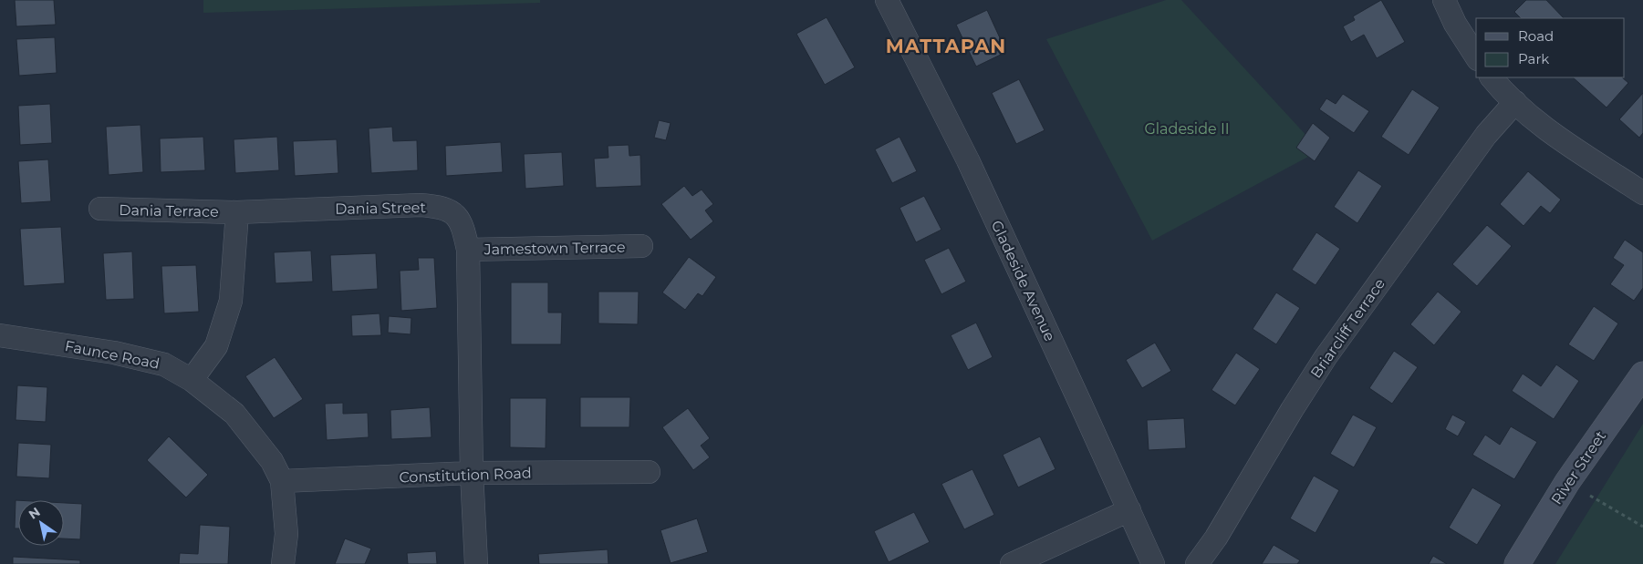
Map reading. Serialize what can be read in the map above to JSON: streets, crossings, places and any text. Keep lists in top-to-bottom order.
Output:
{
  "streets": {
    "main road": ["River Street"],
    "street": [
      "Dania Street",
      "Dania Terrace",
      "Jamestown Terrace",
      "Gladeside Avenue",
      "Briarcliff Terrace",
      "Faunce Road",
      "Constitution Road"
    ]
  },
  "crossings": [
    ["Dania Street", "Dania Terrace"],
    ["Dania Street", "Jamestown Terrace"],
    ["Dania Street", "Constitution Road"],
    ["Faunce Road", "Constitution Road"]
  ],
  "districts": ["MATTAPAN"],
  "parks": ["Gladeside II"],
  "legend": ["Road", "Park"],
  "north": "top left"
}
